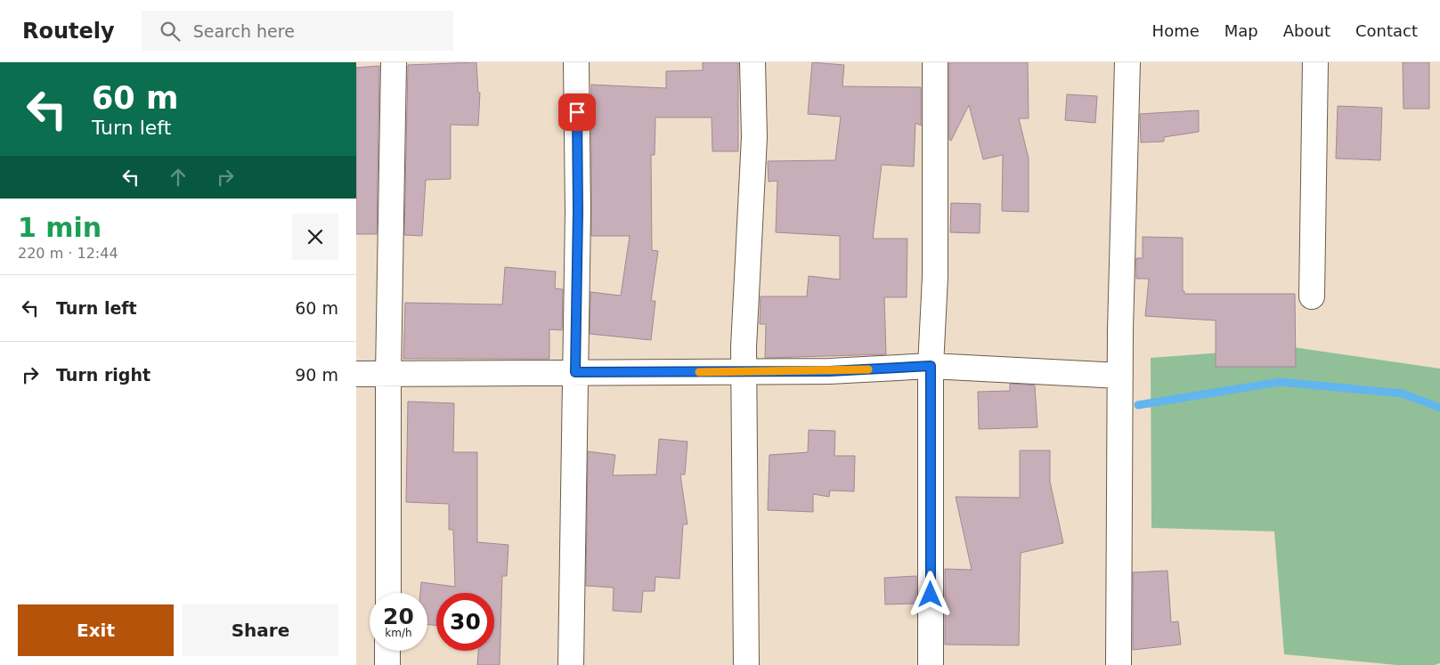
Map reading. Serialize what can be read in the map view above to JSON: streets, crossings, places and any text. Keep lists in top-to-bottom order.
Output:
{
  "page": {
    "header": "Routely",
    "search": "Search here",
    "nav": [
      "Home",
      "Map",
      "About",
      "Contact"
    ],
    "turn": ["60 m", "Turn left"],
    "heading": ["1 min", "220 m · 12:44"],
    "list": [
      {
        "name": "Turn left",
        "value": "60 m"
      },
      {
        "name": "Turn right",
        "value": "90 m"
      }
    ],
    "speed": "20 km/h",
    "limit": "30",
    "buttons": ["Exit", "Share"]
  }
}
